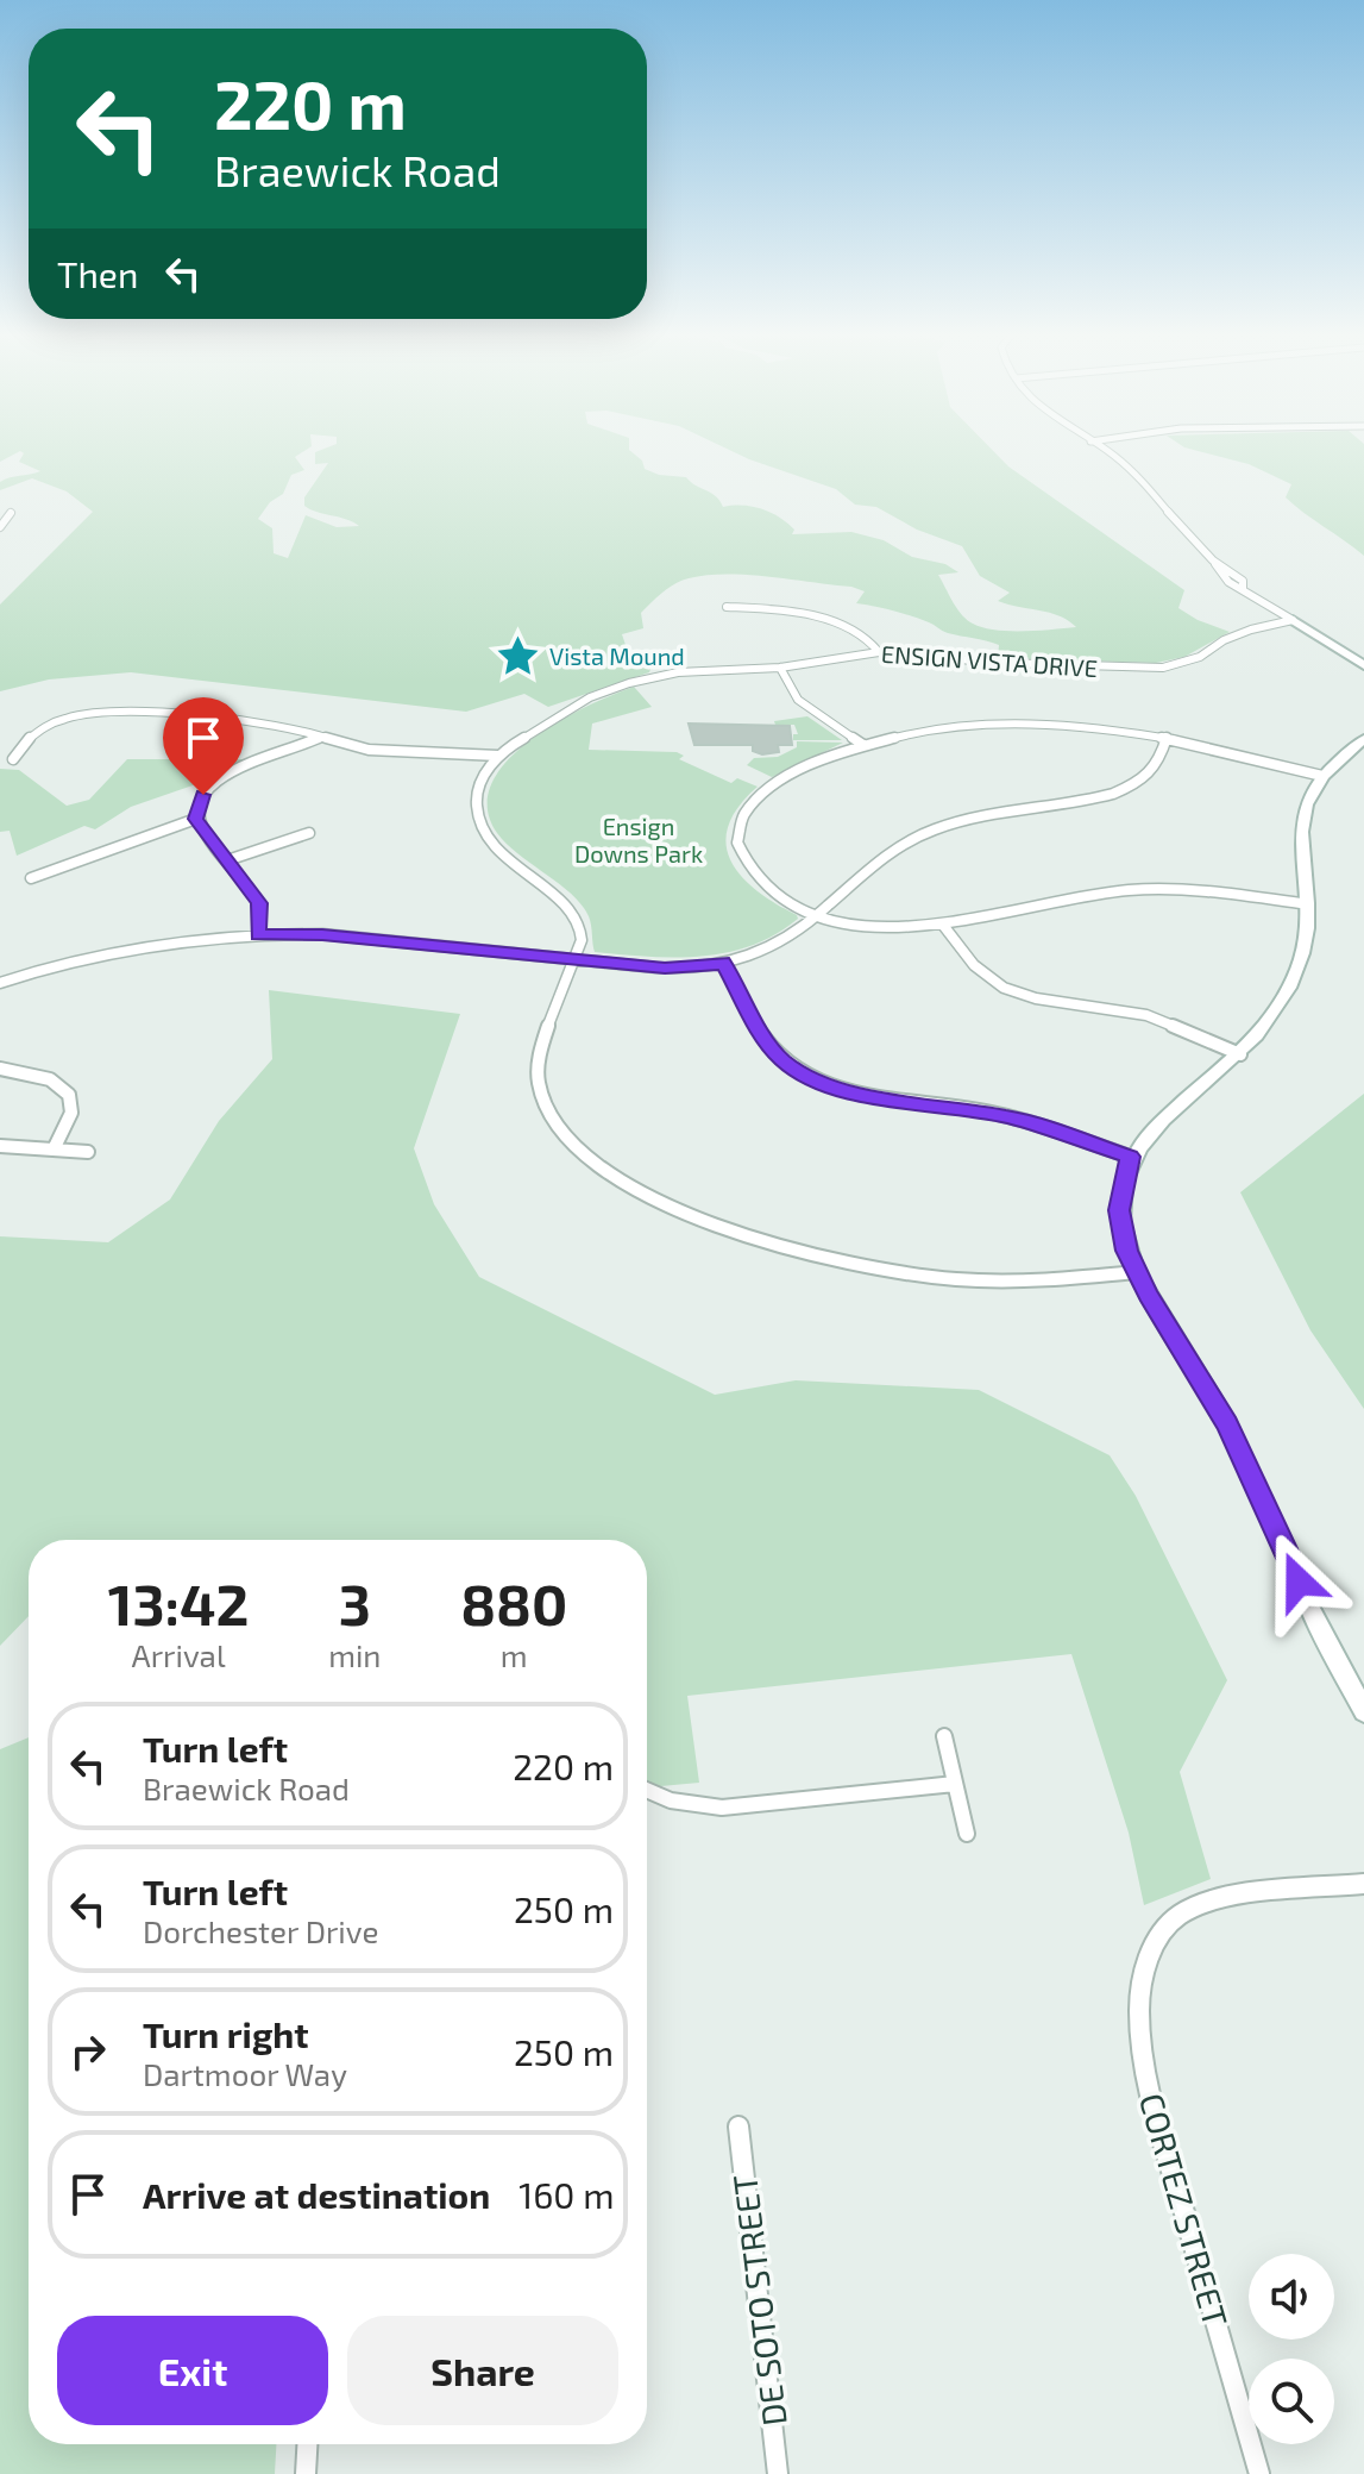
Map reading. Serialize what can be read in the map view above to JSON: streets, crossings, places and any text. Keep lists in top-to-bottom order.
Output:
{
  "streets": {
    "street": ["ENSIGN VISTA DRIVE", "CORTEZ STREET", "DE SOTO STREET"]
  },
  "parks": ["Ensign Downs Park"],
  "places": {
    "place": ["Vista Mound"]
  },
  "page": {
    "turn": ["220 m", "Braewick Road"],
    "then": "Then",
    "eta": [
      "13:42",
      "Arrival",
      "3",
      "min",
      "880",
      "m"
    ],
    "list": [
      {
        "name": "Turn left",
        "note": "Braewick Road",
        "value": "220 m"
      },
      {
        "name": "Turn left",
        "note": "Dorchester Drive",
        "value": "250 m"
      },
      {
        "name": "Turn right",
        "note": "Dartmoor Way",
        "value": "250 m"
      },
      {
        "name": "Arrive at destination",
        "value": "160 m"
      }
    ],
    "buttons": ["Exit", "Share"]
  }
}
